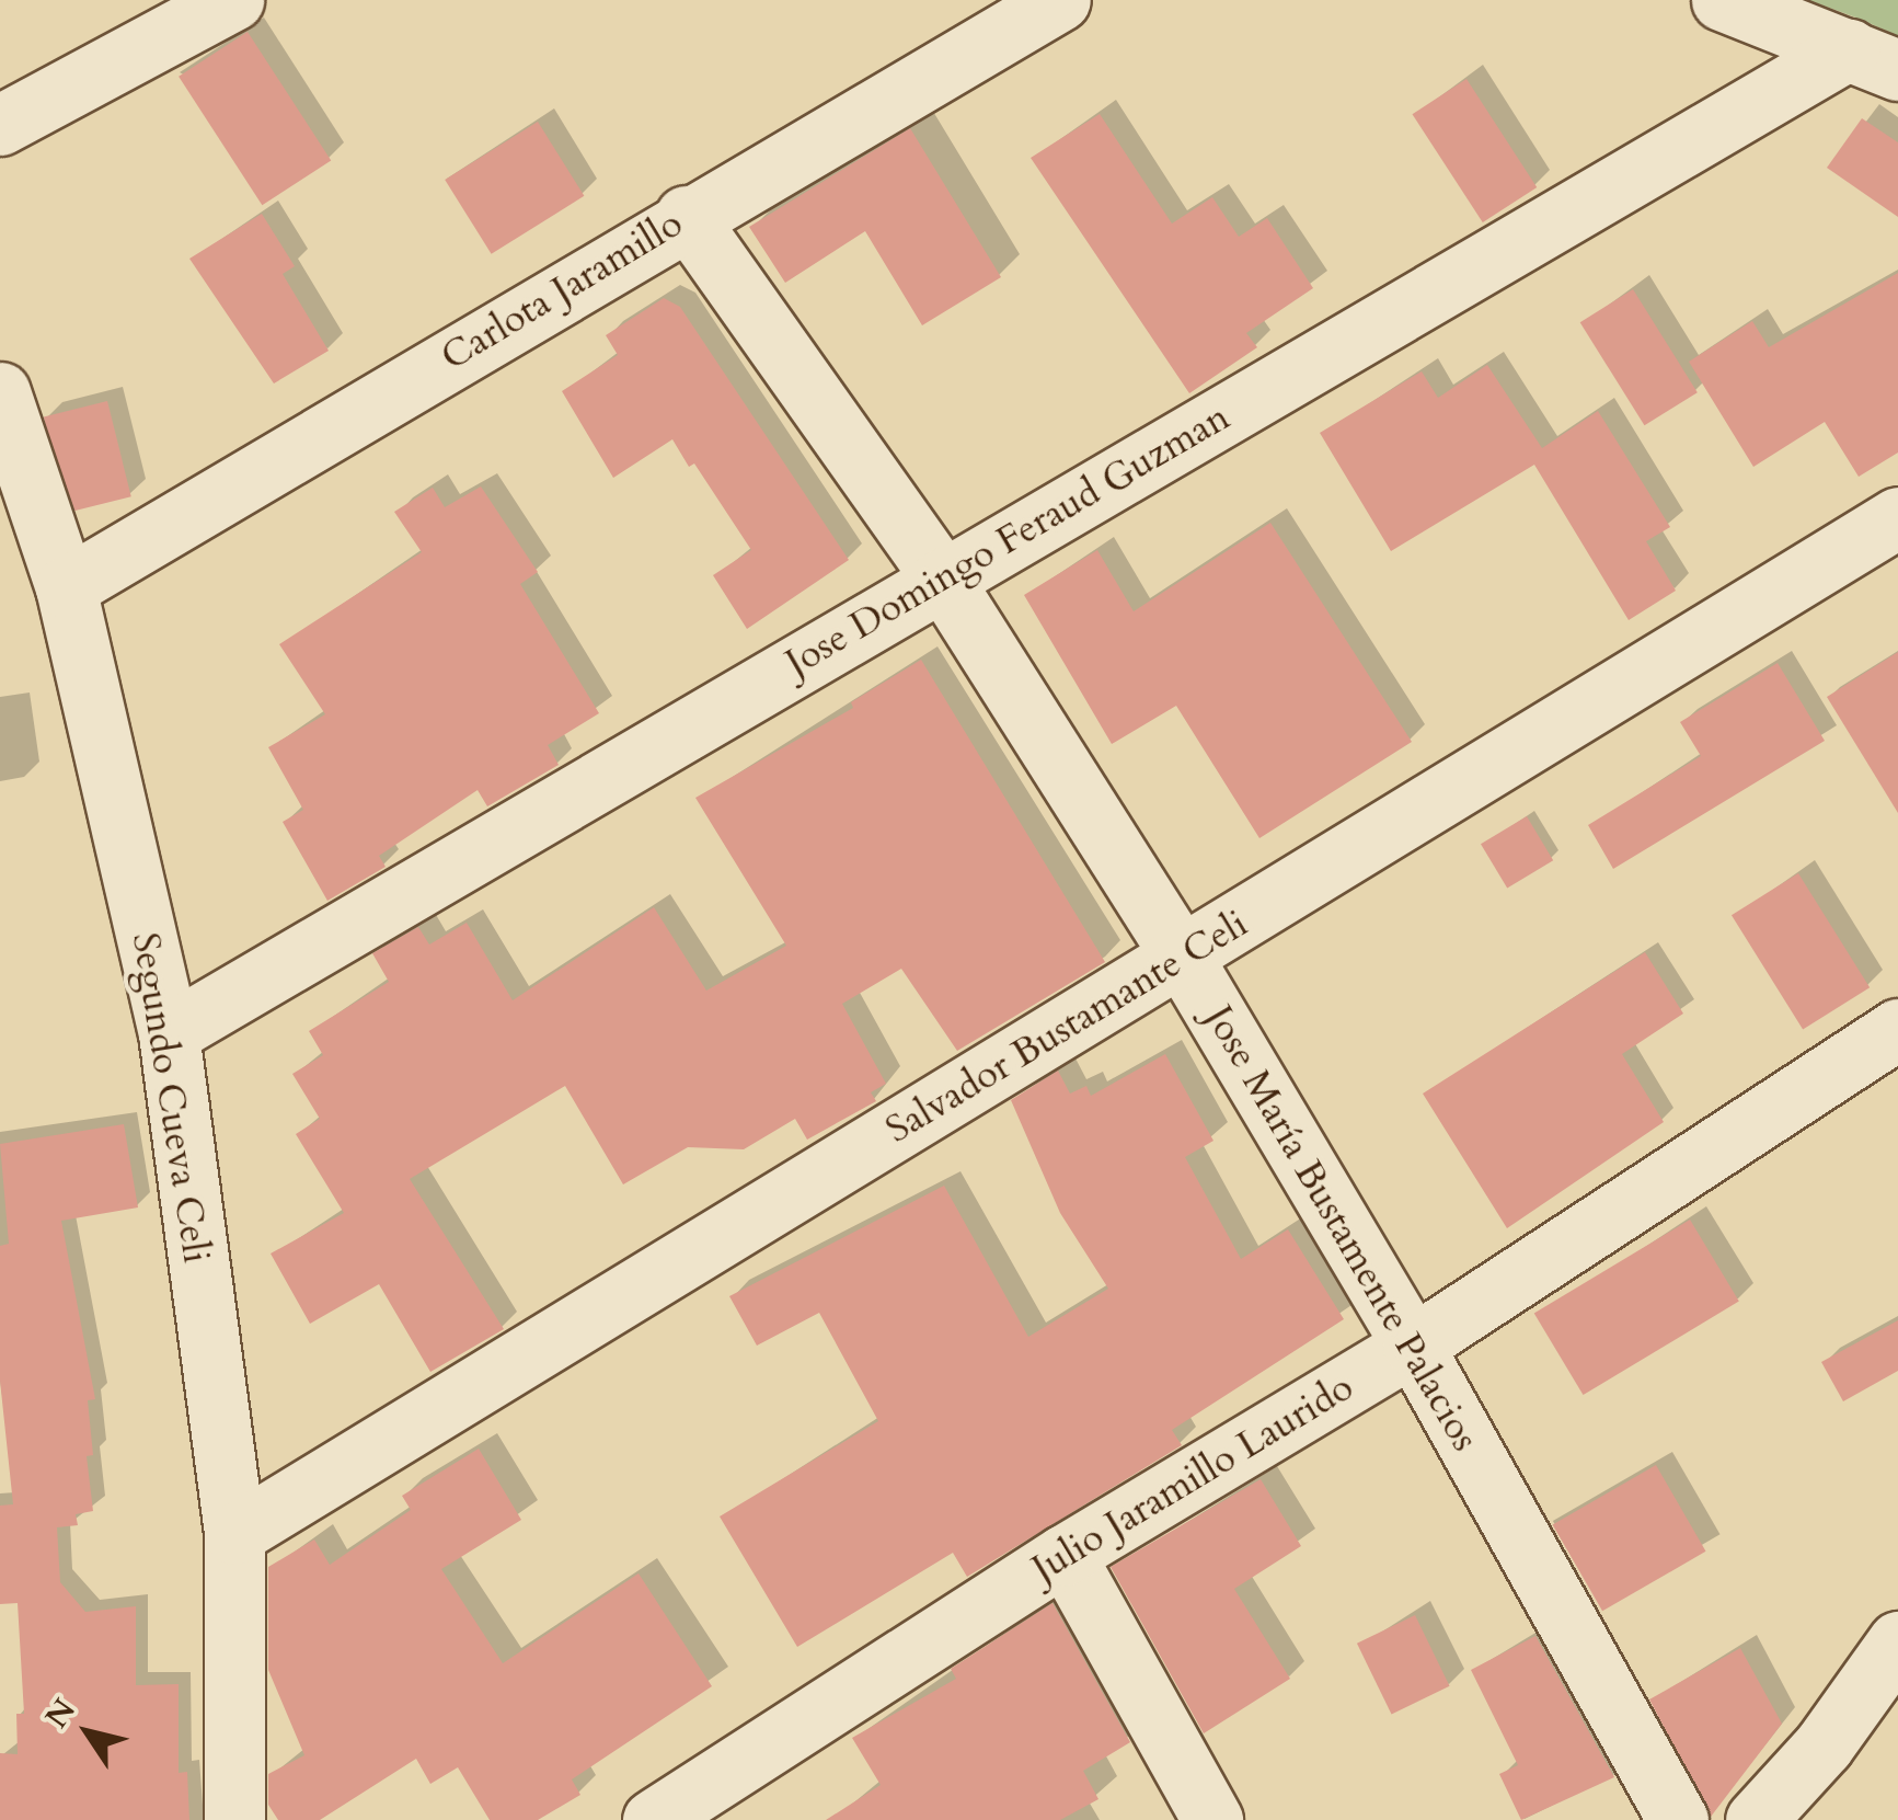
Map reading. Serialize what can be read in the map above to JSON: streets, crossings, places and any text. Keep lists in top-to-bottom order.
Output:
{
  "streets": {
    "street": [
      "Carlota Jaramillo",
      "Jose Domingo Feraud Guzman",
      "Salvador Bustamante Celi",
      "Segundo Cueva Celi",
      "Jose María Bustamente Palacios",
      "Julio Jaramillo Laurido"
    ]
  },
  "crossings": [
    ["Carlota Jaramillo", "Segundo Cueva Celi"],
    ["Carlota Jaramillo", "Jose María Bustamente Palacios"],
    ["Jose Domingo Feraud Guzman", "Segundo Cueva Celi"],
    ["Jose Domingo Feraud Guzman", "Jose María Bustamente Palacios"],
    ["Salvador Bustamante Celi", "Segundo Cueva Celi"],
    ["Salvador Bustamante Celi", "Jose María Bustamente Palacios"],
    ["Jose María Bustamente Palacios", "Julio Jaramillo Laurido"]
  ],
  "north": "top left"
}
